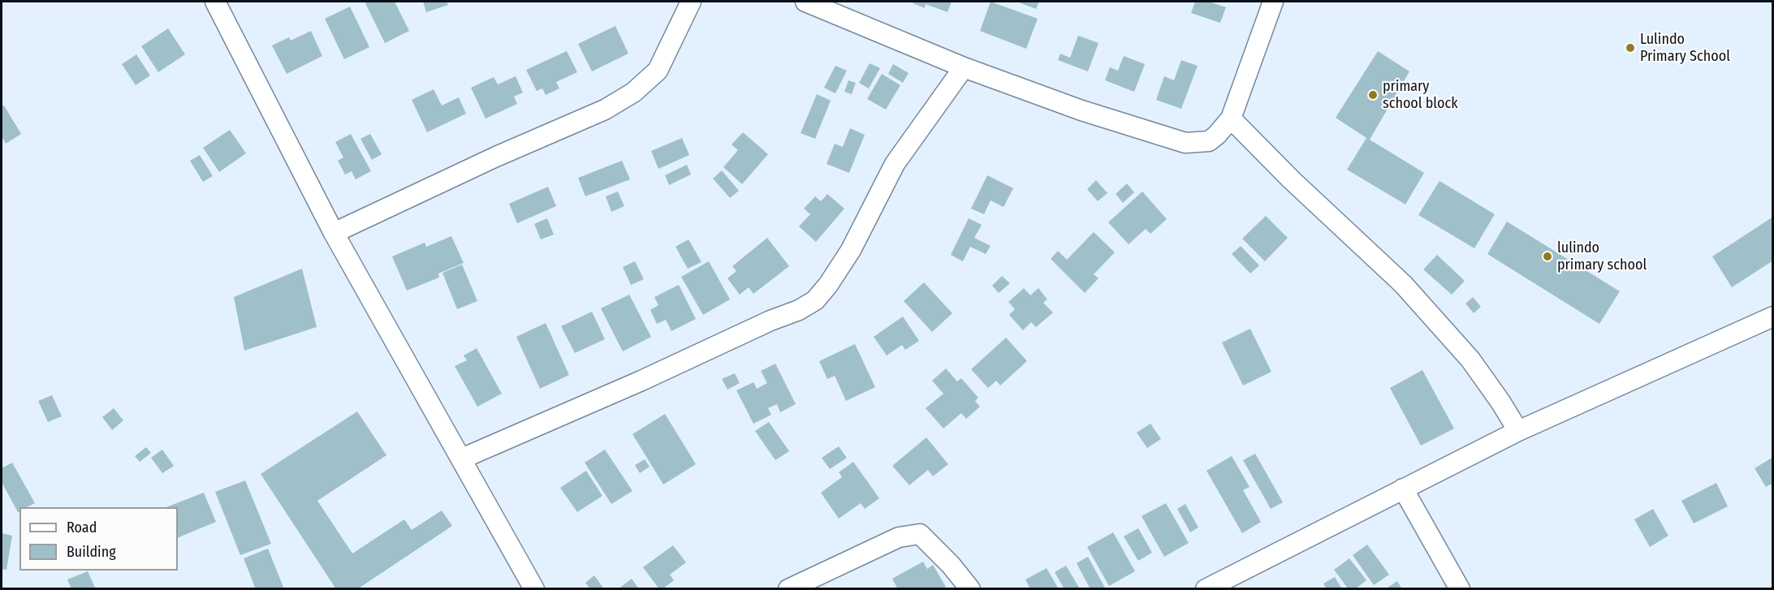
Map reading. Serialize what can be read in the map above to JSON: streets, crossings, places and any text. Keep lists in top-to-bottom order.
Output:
{
  "places": ["Lulindo Primary School", "primary school block", "lulindo primary school"],
  "legend": ["Road", "Building"]
}
